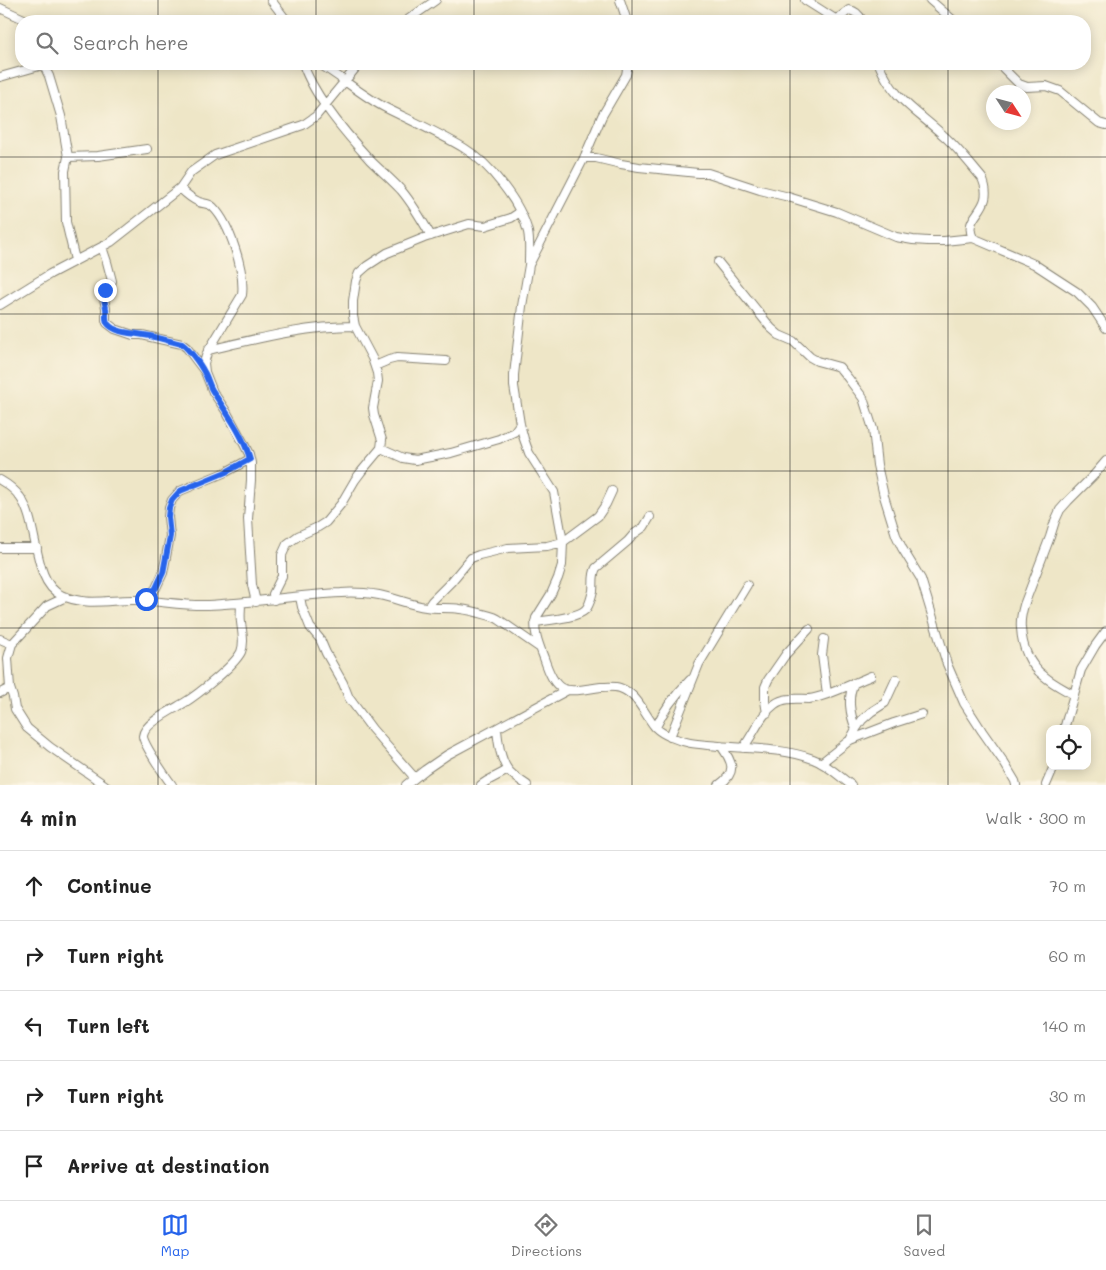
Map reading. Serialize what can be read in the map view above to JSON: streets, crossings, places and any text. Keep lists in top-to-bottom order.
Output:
{
  "north": "bottom right",
  "page": {
    "search": "Search here",
    "heading": ["4 min", "Walk · 300 m"],
    "list": [
      ["Continue", "70 m"],
      ["Turn right", "60 m"],
      ["Turn left", "140 m"],
      ["Turn right", "30 m"],
      "Arrive at destination"
    ],
    "nav": ["Map", "Directions", "Saved"]
  }
}
